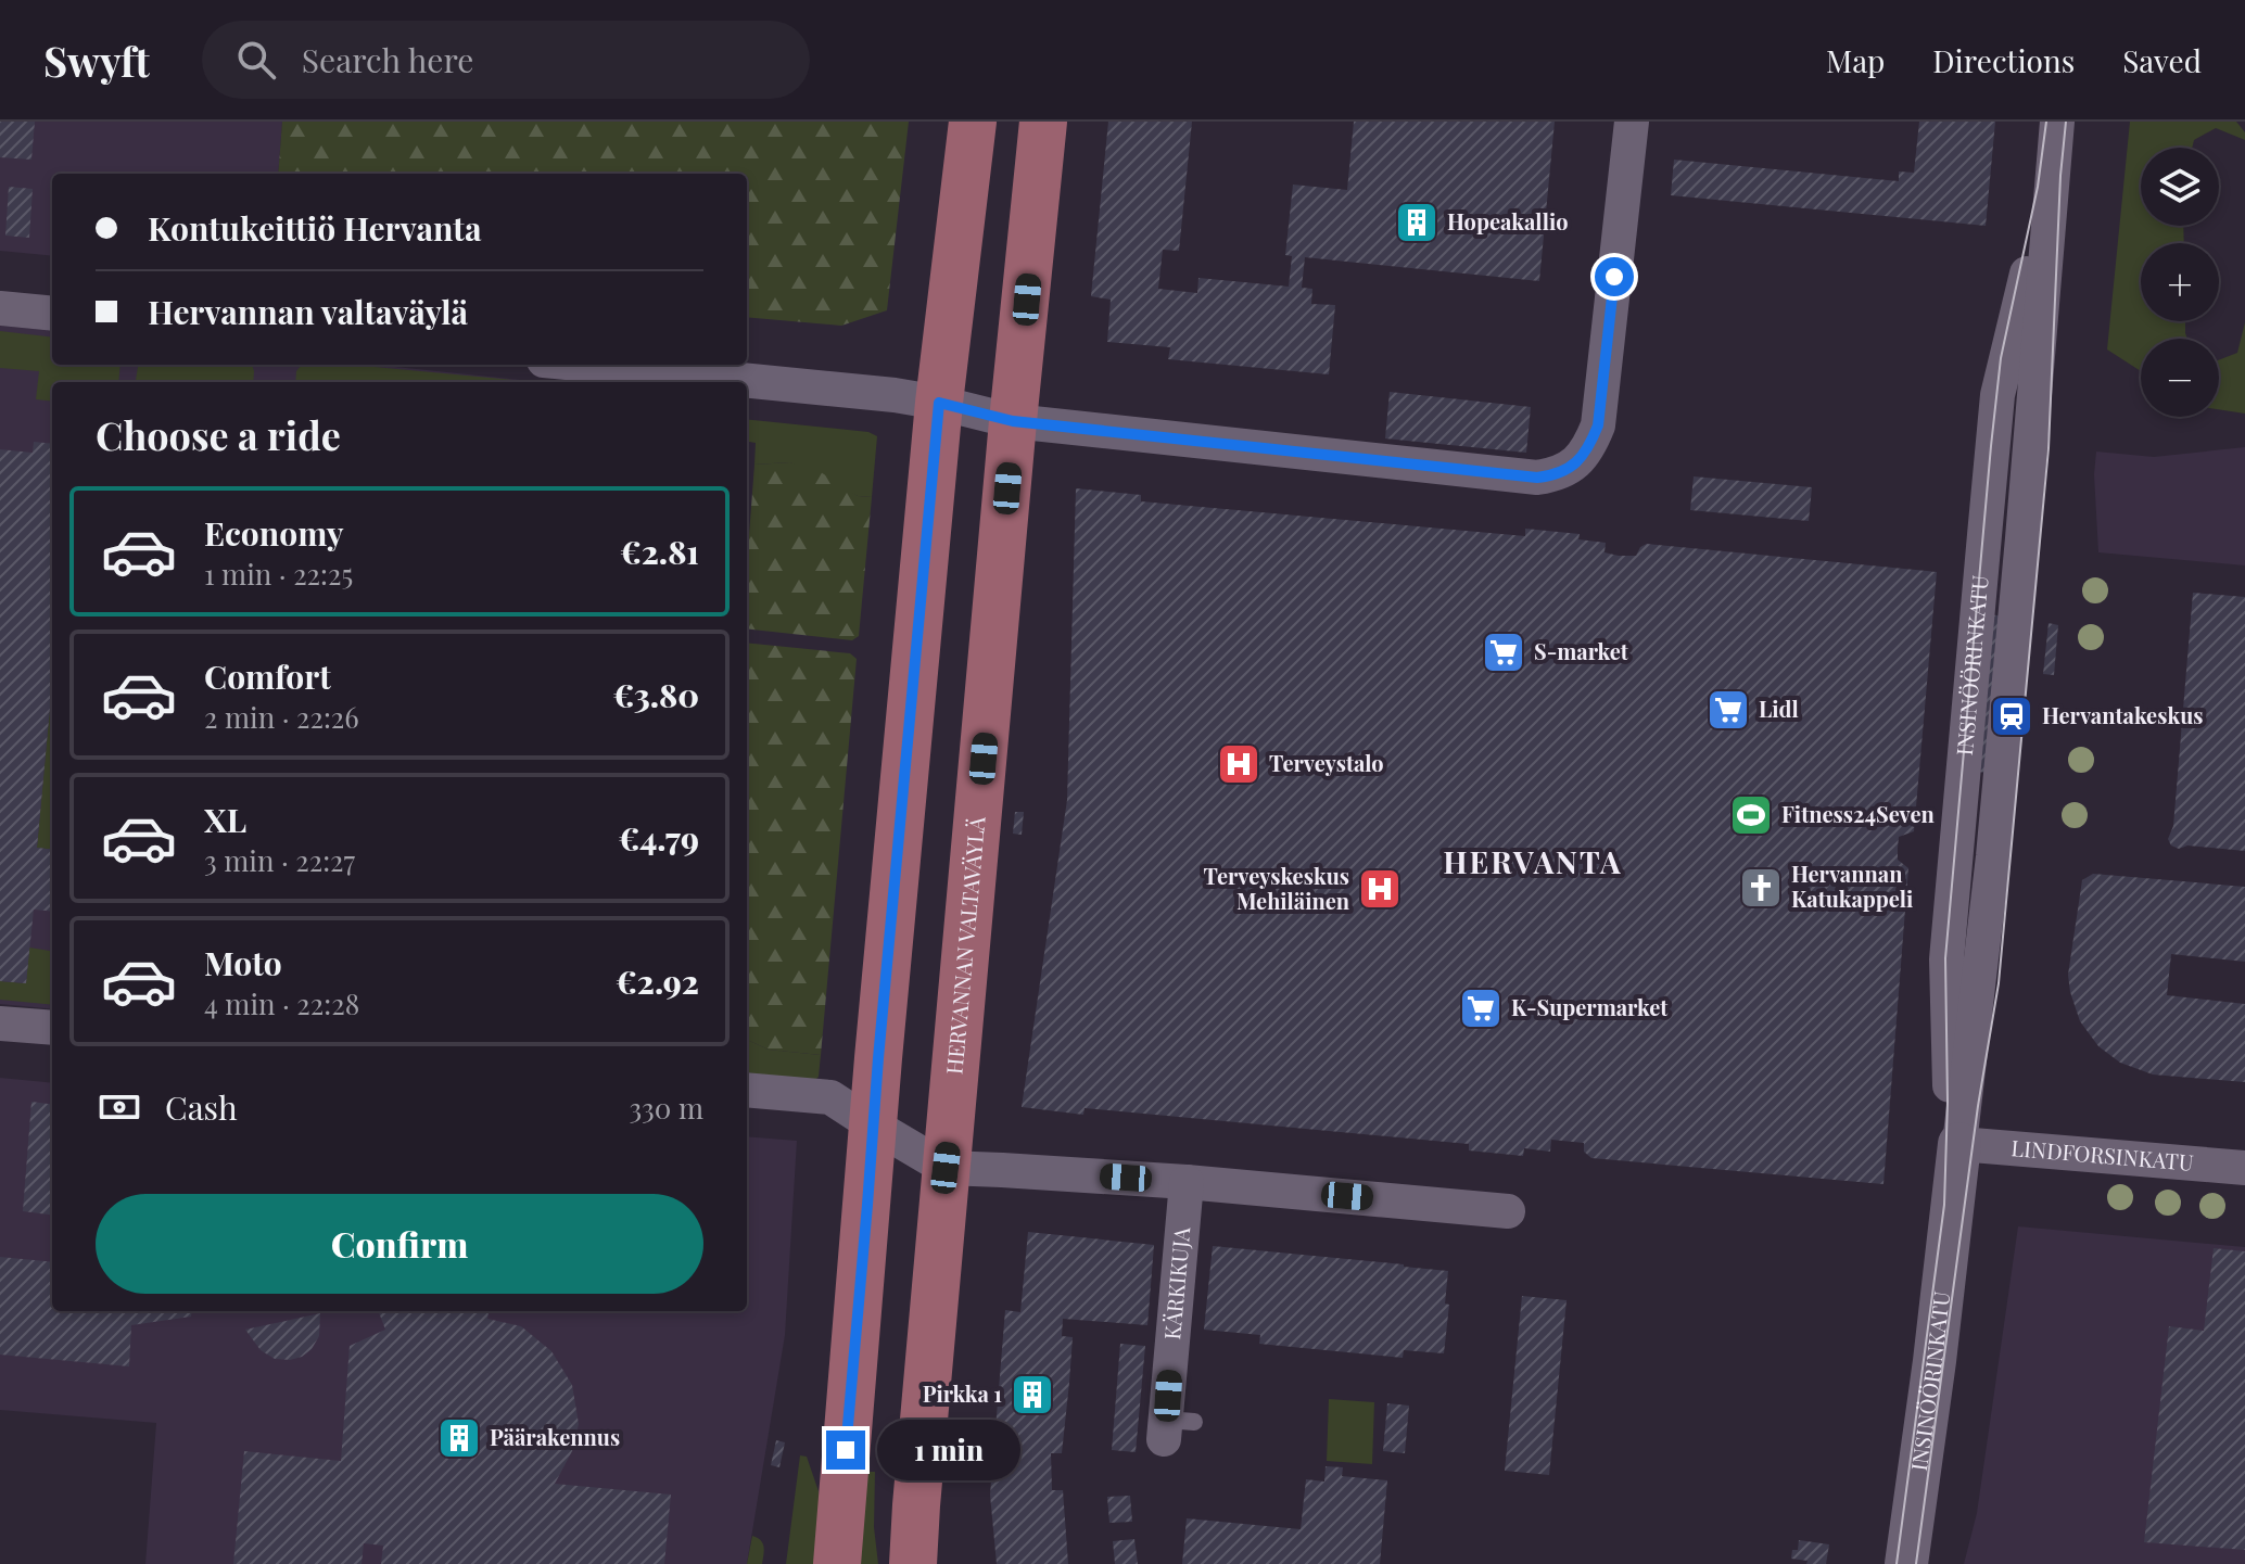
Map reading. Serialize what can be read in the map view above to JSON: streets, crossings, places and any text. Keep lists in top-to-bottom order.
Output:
{
  "streets": {
    "main road": ["HERVANNAN VALTAVÄYLÄ"],
    "street": ["INSINÖÖRINKATU", "LINDFORSINKATU", "KÄRKIKUJA"]
  },
  "crossings": [
    ["INSINÖÖRINKATU", "LINDFORSINKATU"]
  ],
  "districts": ["HERVANTA"],
  "places": {
    "building": ["Hopeakallio", "Pirkka 1", "Päärakennus"],
    "supermarket": ["S-market", "Lidl", "K-Supermarket"],
    "station": ["Hervantakeskus"],
    "hospital": ["Terveystalo", "Terveyskeskus Mehiläinen"],
    "sports": ["Fitness24Seven"],
    "church": ["Hervannan Katukappeli"]
  },
  "page": {
    "header": "Swyft",
    "search": "Search here",
    "nav": ["Map", "Directions", "Saved"],
    "map_buttons": ["+", "−"],
    "banner": ["Kontukeittiö Hervanta", "Hervannan valtaväylä"],
    "heading": "Choose a ride",
    "list": [
      {
        "name": "Economy",
        "note": "1 min · 22:25",
        "value": "€2.81"
      },
      {
        "name": "Comfort",
        "note": "2 min · 22:26",
        "value": "€3.80"
      },
      {
        "name": "XL",
        "note": "3 min · 22:27",
        "value": "€4.79"
      },
      {
        "name": "Moto",
        "note": "4 min · 22:28",
        "value": "€2.92"
      }
    ],
    "pay": ["Cash", "330 m"],
    "buttons": "Confirm",
    "bubble": "1 min"
  }
}
